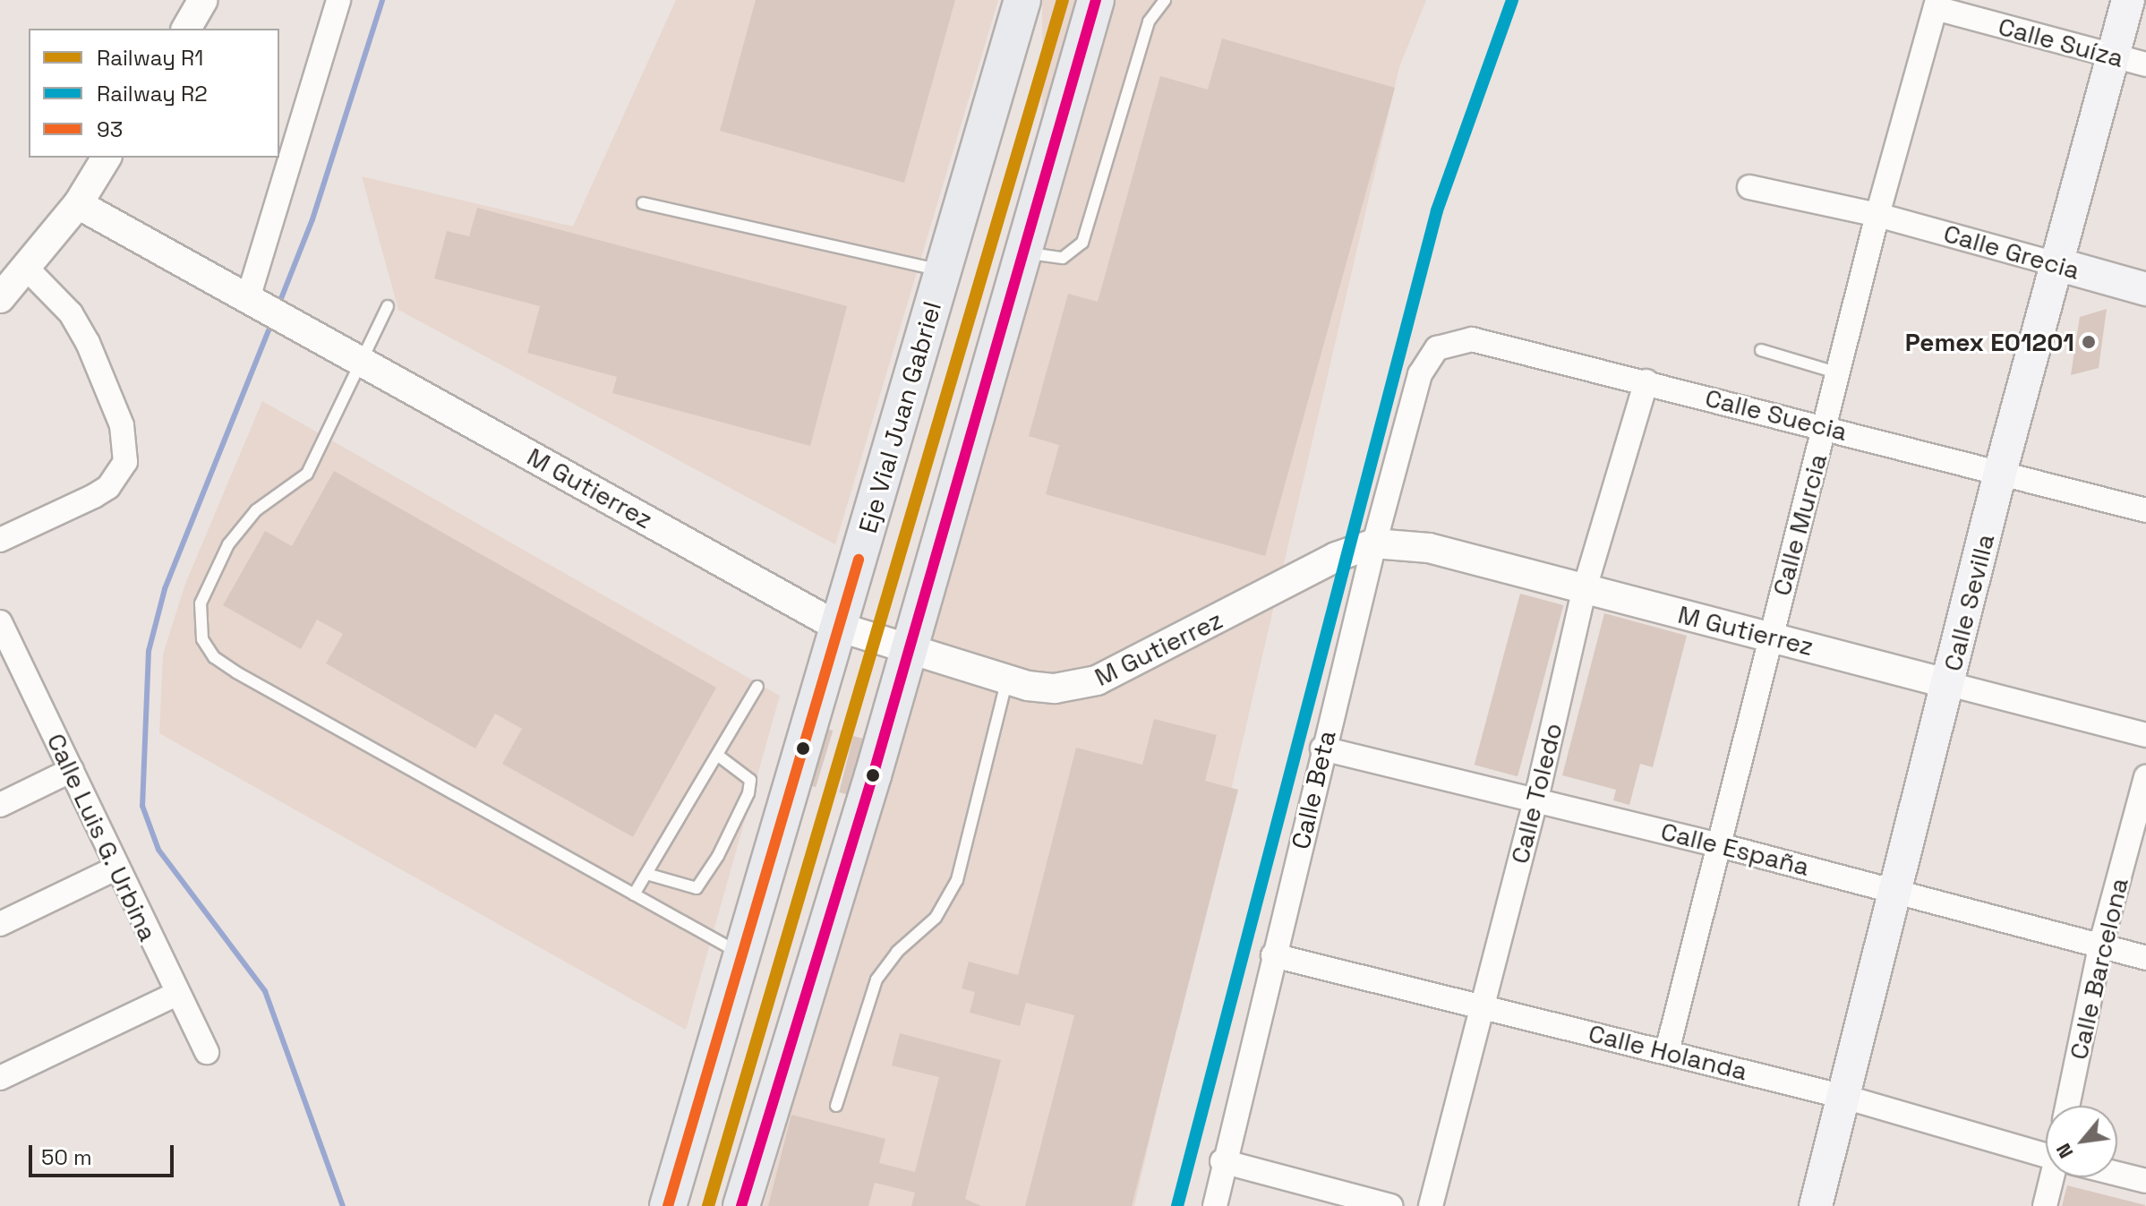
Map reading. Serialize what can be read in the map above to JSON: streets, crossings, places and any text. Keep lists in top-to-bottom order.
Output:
{
  "streets": {
    "main road": ["Calle Grecia", "Eje Vial Juan Gabriel", "Calle Sevilla"],
    "street": [
      "Calle Suíza",
      "Calle Suecia",
      "M Gutierrez",
      "Calle Murcia",
      "Calle Beta",
      "Calle Toledo",
      "Calle Luis G. Urbina",
      "Calle España",
      "Calle Barcelona",
      "Calle Holanda"
    ]
  },
  "crossings": [
    ["Calle Suíza", "Calle Murcia"],
    ["Calle Suíza", "Calle Sevilla"],
    ["Calle Grecia", "Calle Murcia"],
    ["Calle Grecia", "Calle Sevilla"],
    ["Calle Suecia", "Calle Murcia"],
    ["Calle Suecia", "Calle Sevilla"],
    ["Calle Suecia", "Calle Beta"],
    ["Calle Suecia", "Calle Toledo"],
    ["Eje Vial Juan Gabriel", "M Gutierrez"],
    ["M Gutierrez", "Calle Murcia"],
    ["M Gutierrez", "Calle Sevilla"],
    ["M Gutierrez", "Calle Beta"],
    ["M Gutierrez", "Calle Toledo"],
    ["Calle Murcia", "Calle España"],
    ["Calle Murcia", "Calle Holanda"],
    ["Calle Sevilla", "Calle España"],
    ["Calle Sevilla", "Calle Holanda"],
    ["Calle Beta", "Calle España"],
    ["Calle Beta", "Calle Holanda"],
    ["Calle Toledo", "Calle España"],
    ["Calle Toledo", "Calle Holanda"],
    ["Calle España", "Calle Barcelona"]
  ],
  "places": ["Pemex E01201"],
  "lines": ["rail line R1", "rail line R2", "transit line 93"],
  "legend": ["Railway R1", "Railway R2", "93"],
  "scale_bar": "50 m",
  "north": "bottom left"
}
